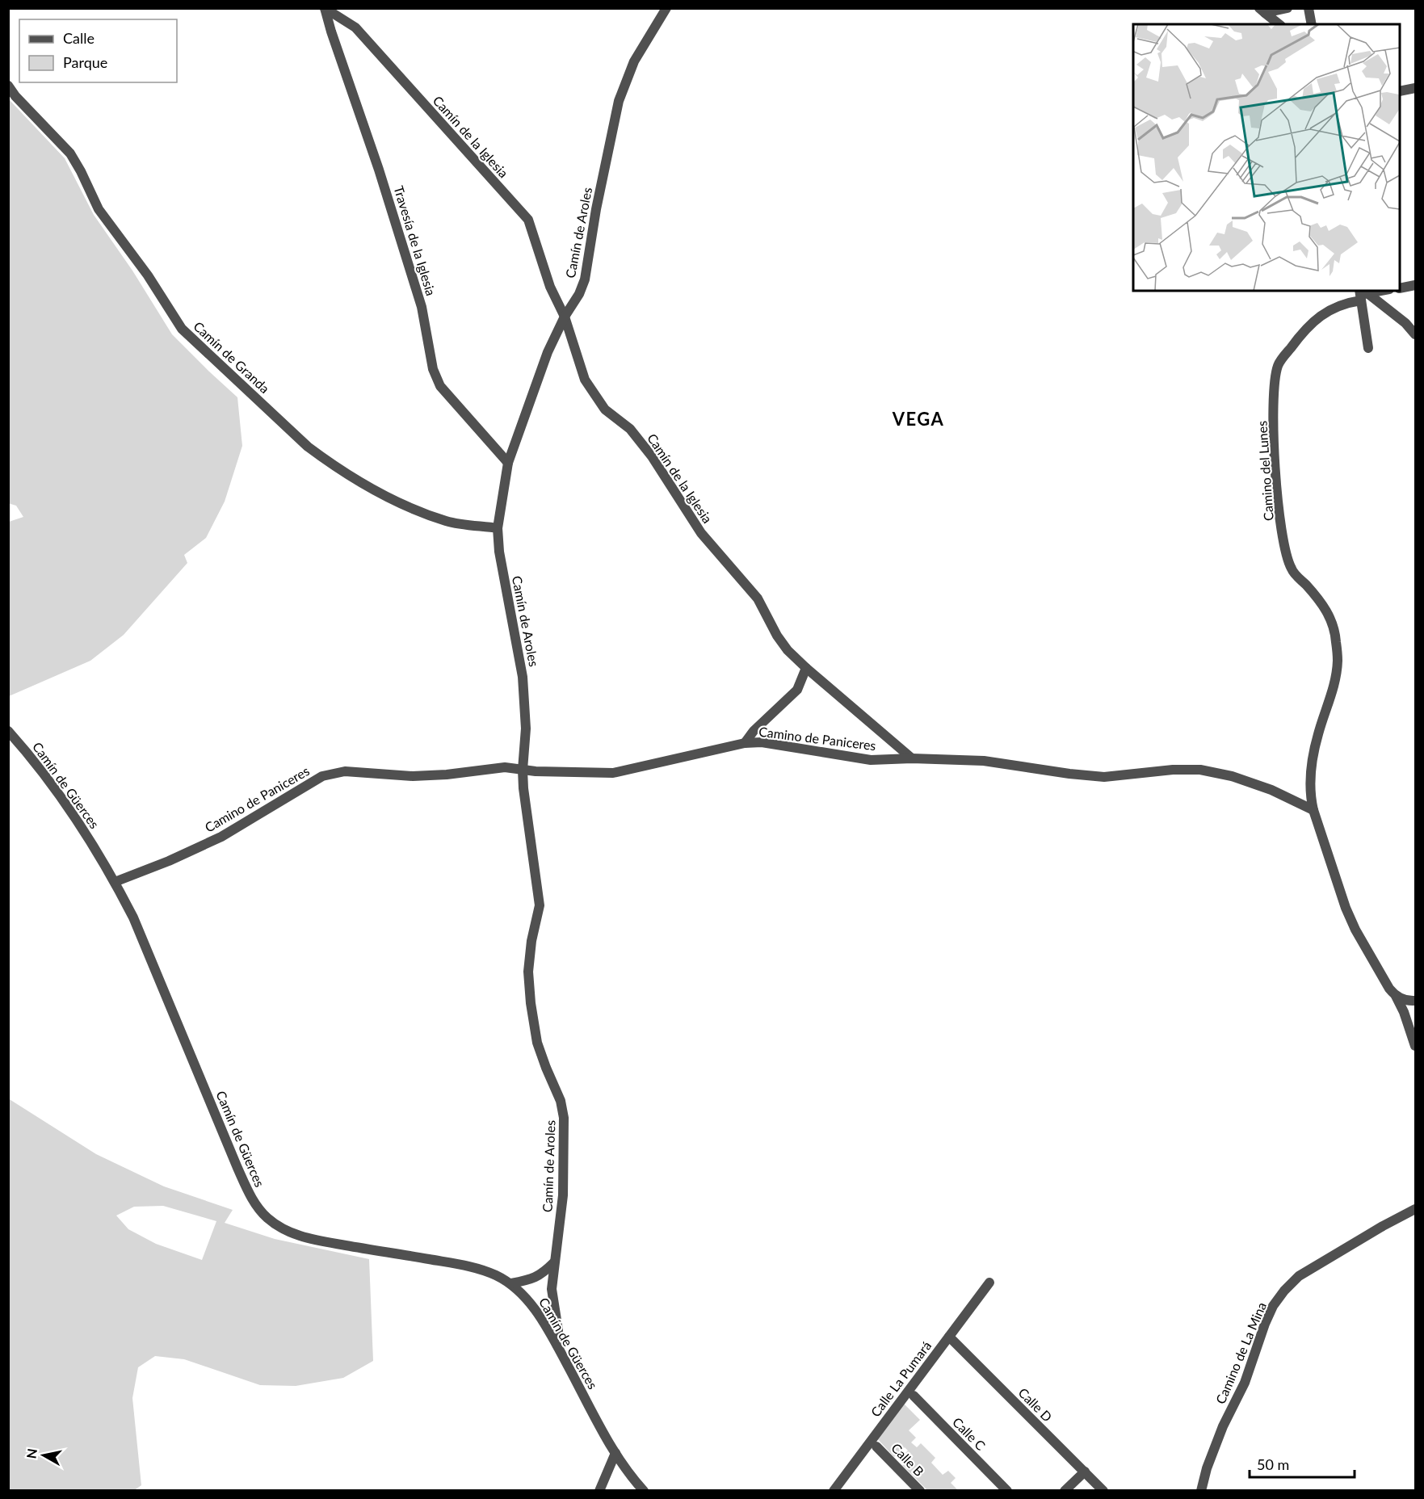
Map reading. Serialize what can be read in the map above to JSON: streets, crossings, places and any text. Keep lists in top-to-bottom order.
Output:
{
  "streets": {
    "street": [
      "Camín de la Iglesia",
      "Camín de Aroles",
      "Travesía de la Iglesia",
      "Camín de Granda",
      "Camino del Lunes",
      "Camino de Paniceres",
      "Camín de Güerces",
      "Camino de La Mina",
      "Calle La Pumará",
      "Calle D",
      "Calle C",
      "Calle B"
    ]
  },
  "crossings": [
    ["Camín de la Iglesia", "Camín de Aroles"],
    ["Camín de la Iglesia", "Travesía de la Iglesia"],
    ["Camín de la Iglesia", "Camino de Paniceres"],
    ["Camín de Aroles", "Travesía de la Iglesia"],
    ["Camín de Aroles", "Camín de Granda"],
    ["Camín de Aroles", "Camino de Paniceres"],
    ["Camín de Aroles", "Camín de Güerces"],
    ["Camino del Lunes", "Camino de Paniceres"],
    ["Camino de Paniceres", "Camín de Güerces"],
    ["Calle La Pumará", "Calle D"]
  ],
  "districts": ["VEGA"],
  "legend": ["Calle", "Parque"],
  "scale_bar": "50 m",
  "north": "left"
}
